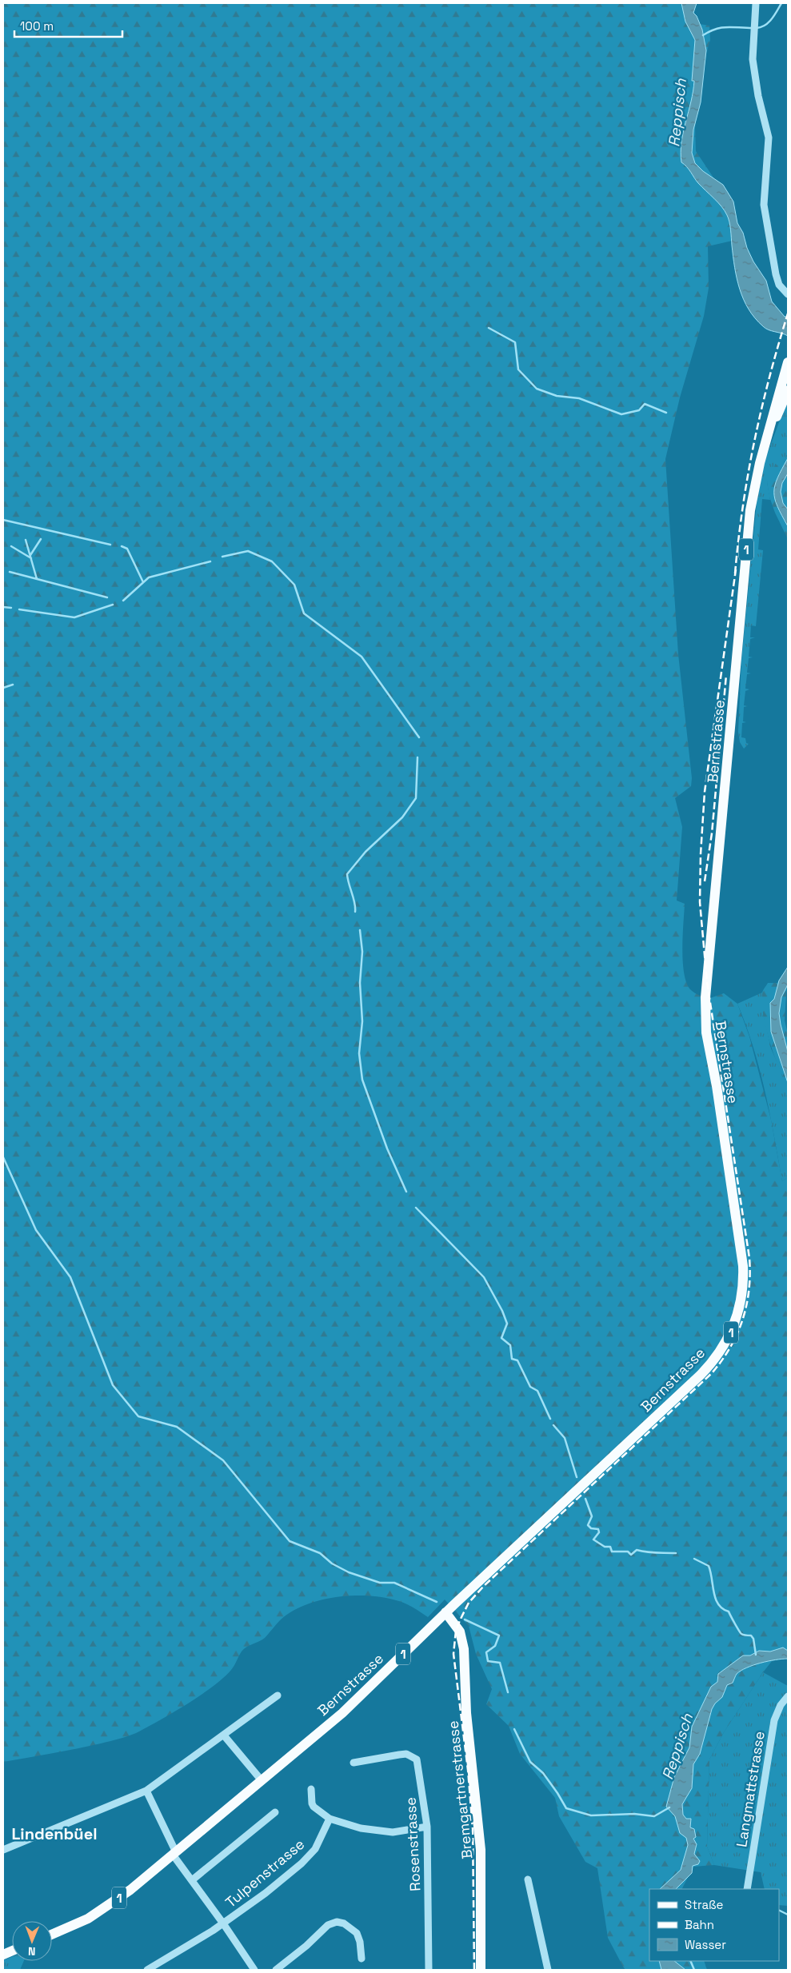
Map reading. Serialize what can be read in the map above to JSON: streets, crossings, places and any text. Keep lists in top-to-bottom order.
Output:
{
  "streets": {
    "main road": ["1", "Bernstrasse", "Bremgartnerstrasse"],
    "street": ["Langmattstrasse", "Rosenstrasse", "Tulpenstrasse"]
  },
  "crossings": [
    ["Bernstrasse", "Bremgartnerstrasse"]
  ],
  "districts": ["Lindenbüel"],
  "water": ["Reppisch"],
  "legend": ["Straße", "Bahn", "Wasser"],
  "scale_bar": "100 m",
  "north": "bottom"
}
